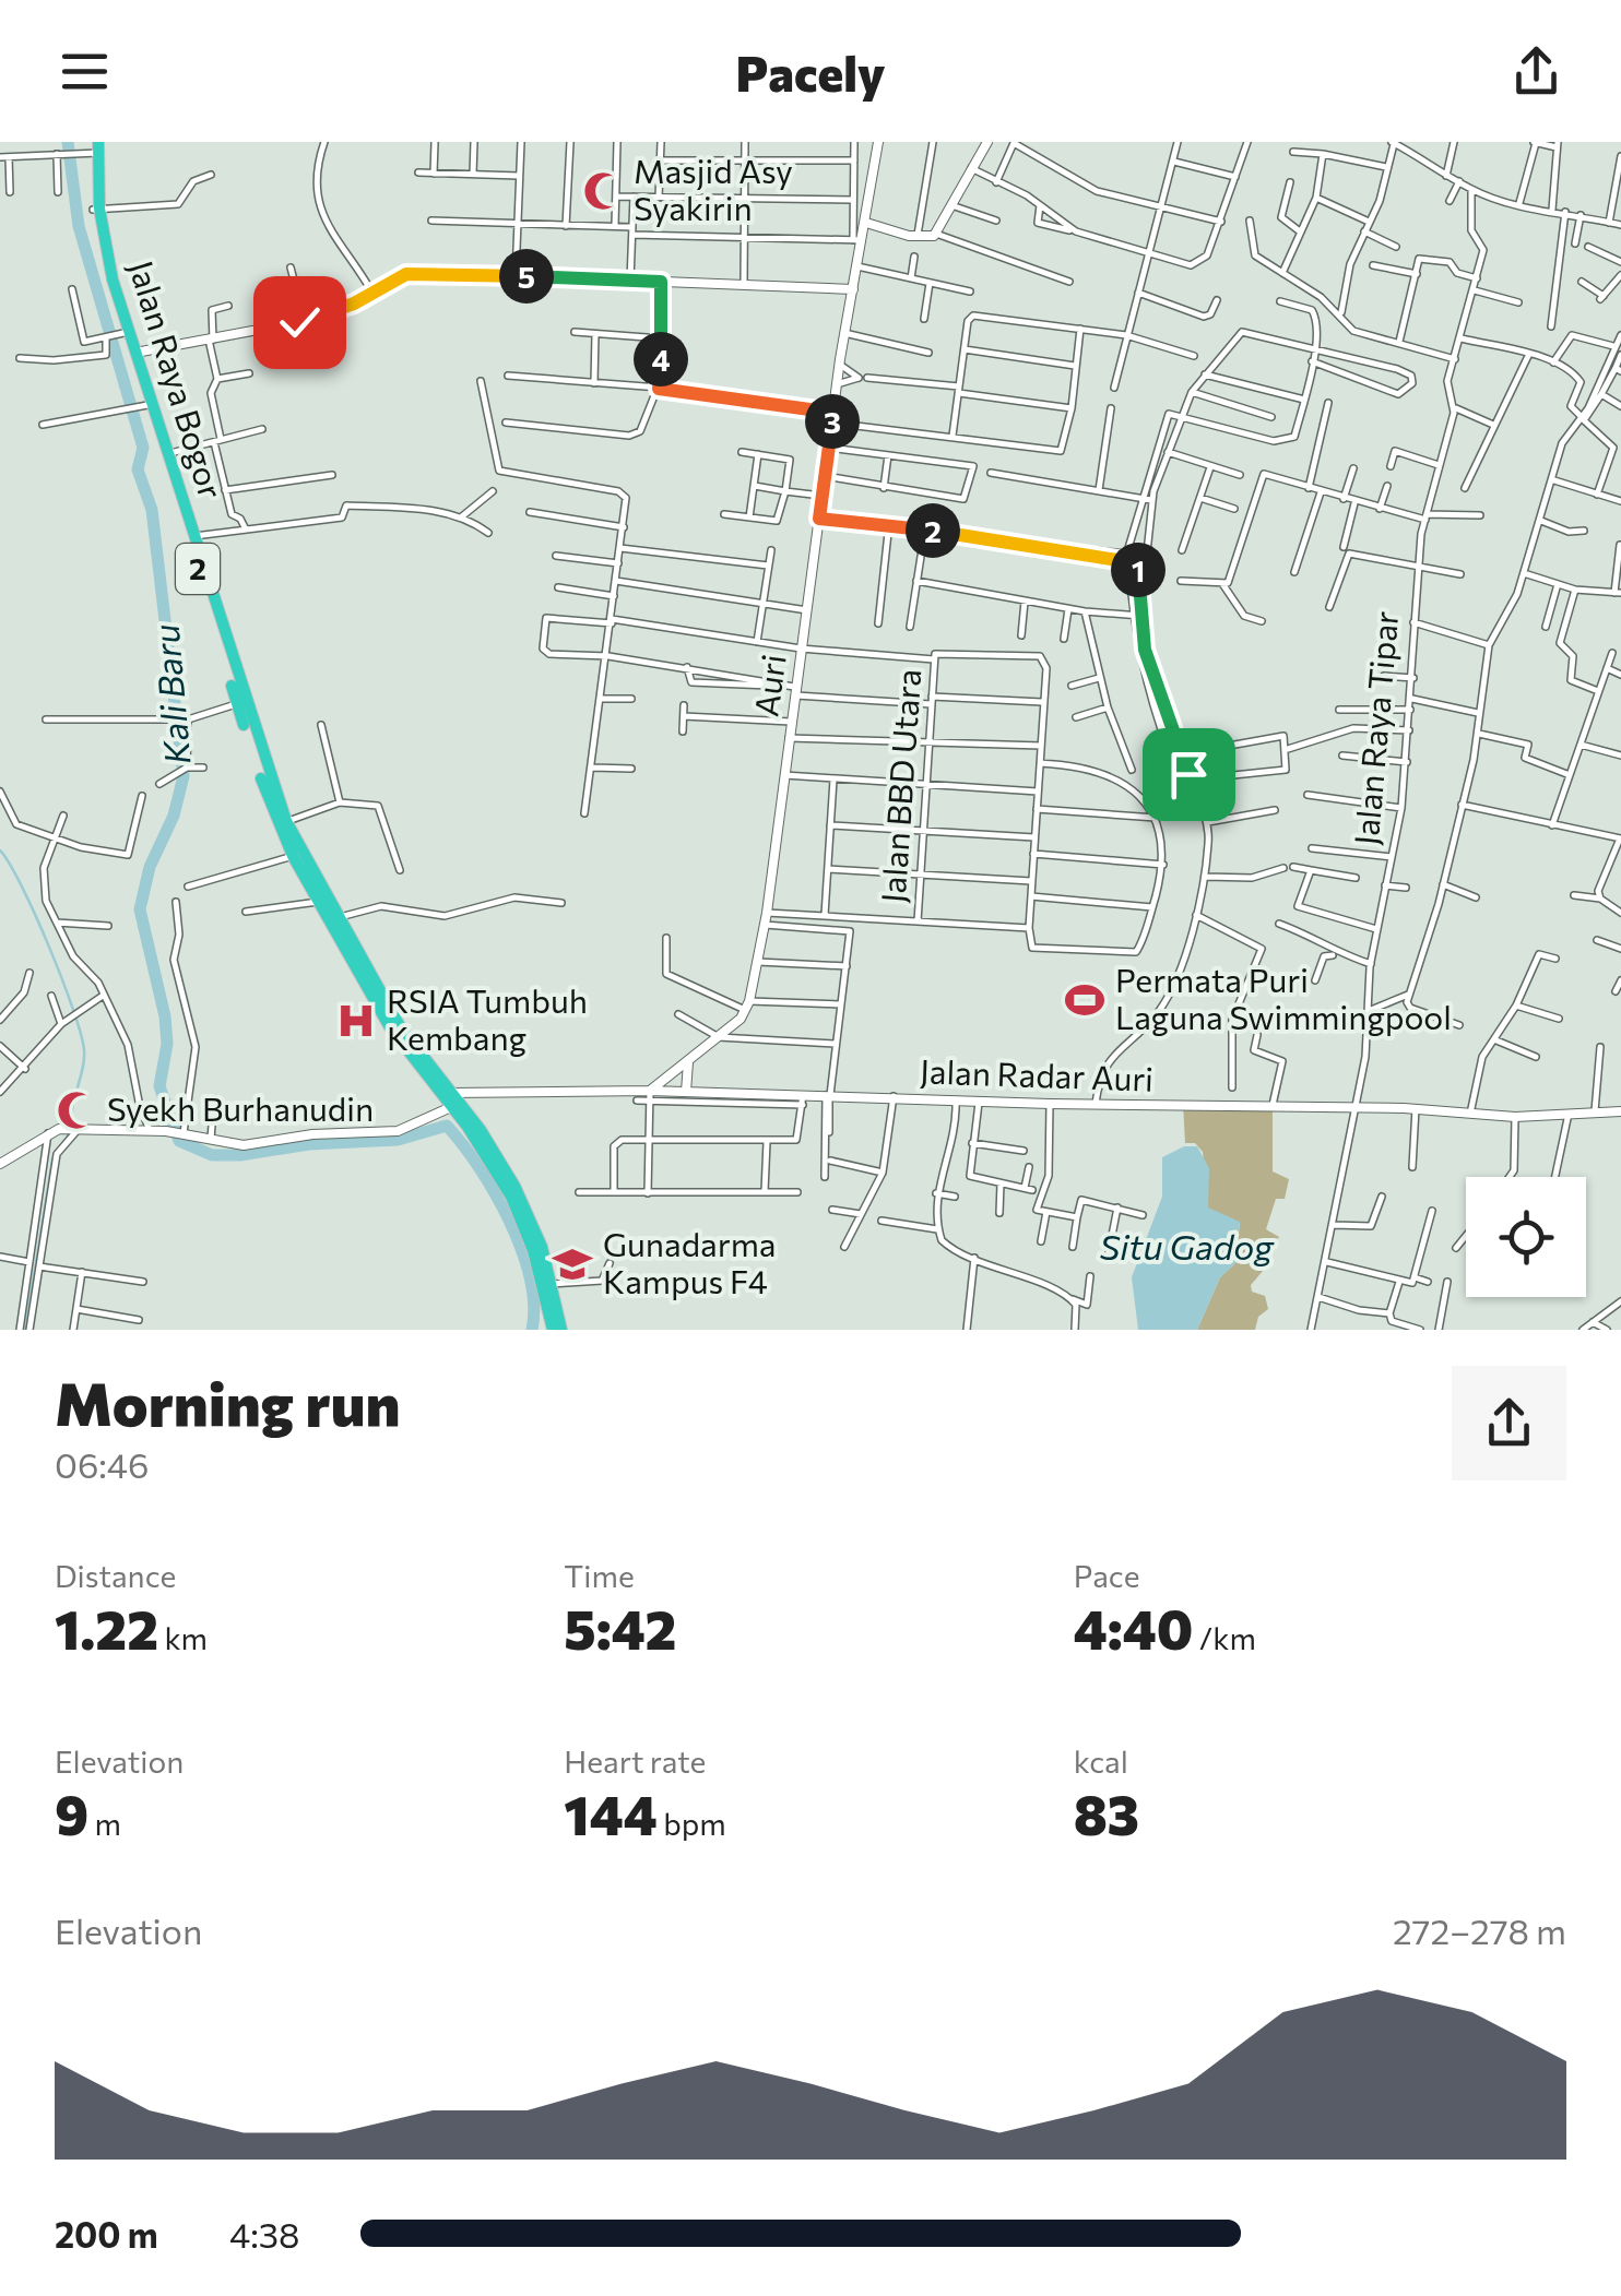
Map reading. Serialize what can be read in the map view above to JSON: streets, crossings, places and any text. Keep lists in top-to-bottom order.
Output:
{
  "streets": {
    "highway": ["Jalan Raya Bogor", "2"],
    "main road": ["Auri", "Jalan Radar Auri"],
    "street": ["Jalan Raya Tipar", "Jalan BBD Utara"]
  },
  "crossings": [
    ["Jalan Raya Bogor", "Jalan Radar Auri"],
    ["Jalan Raya Tipar", "Jalan Radar Auri"]
  ],
  "water": ["Kali Baru", "Situ Gadog"],
  "places": {
    "mosque": ["Masjid Asy Syakirin", "Syekh Burhanudin"],
    "sports": ["Permata Puri Laguna Swimmingpool"],
    "hospital": ["RSIA Tumbuh Kembang"],
    "school or university": ["Gunadarma Kampus F4"]
  },
  "page": {
    "header": "Pacely",
    "pins": [
      "5",
      "4",
      "3",
      "2",
      "1"
    ],
    "heading": ["Morning run", "06:46"],
    "stats": [
      ["Distance", "1.22 km"],
      ["Time", "5:42"],
      ["Pace", "4:40 /km"],
      ["Elevation", "9 m"],
      ["Heart rate", "144 bpm"],
      ["kcal", "83"]
    ],
    "chart": ["Elevation", "272–278 m"],
    "list": [
      {
        "name": "200 m",
        "note": "4:38"
      }
    ]
  }
}
